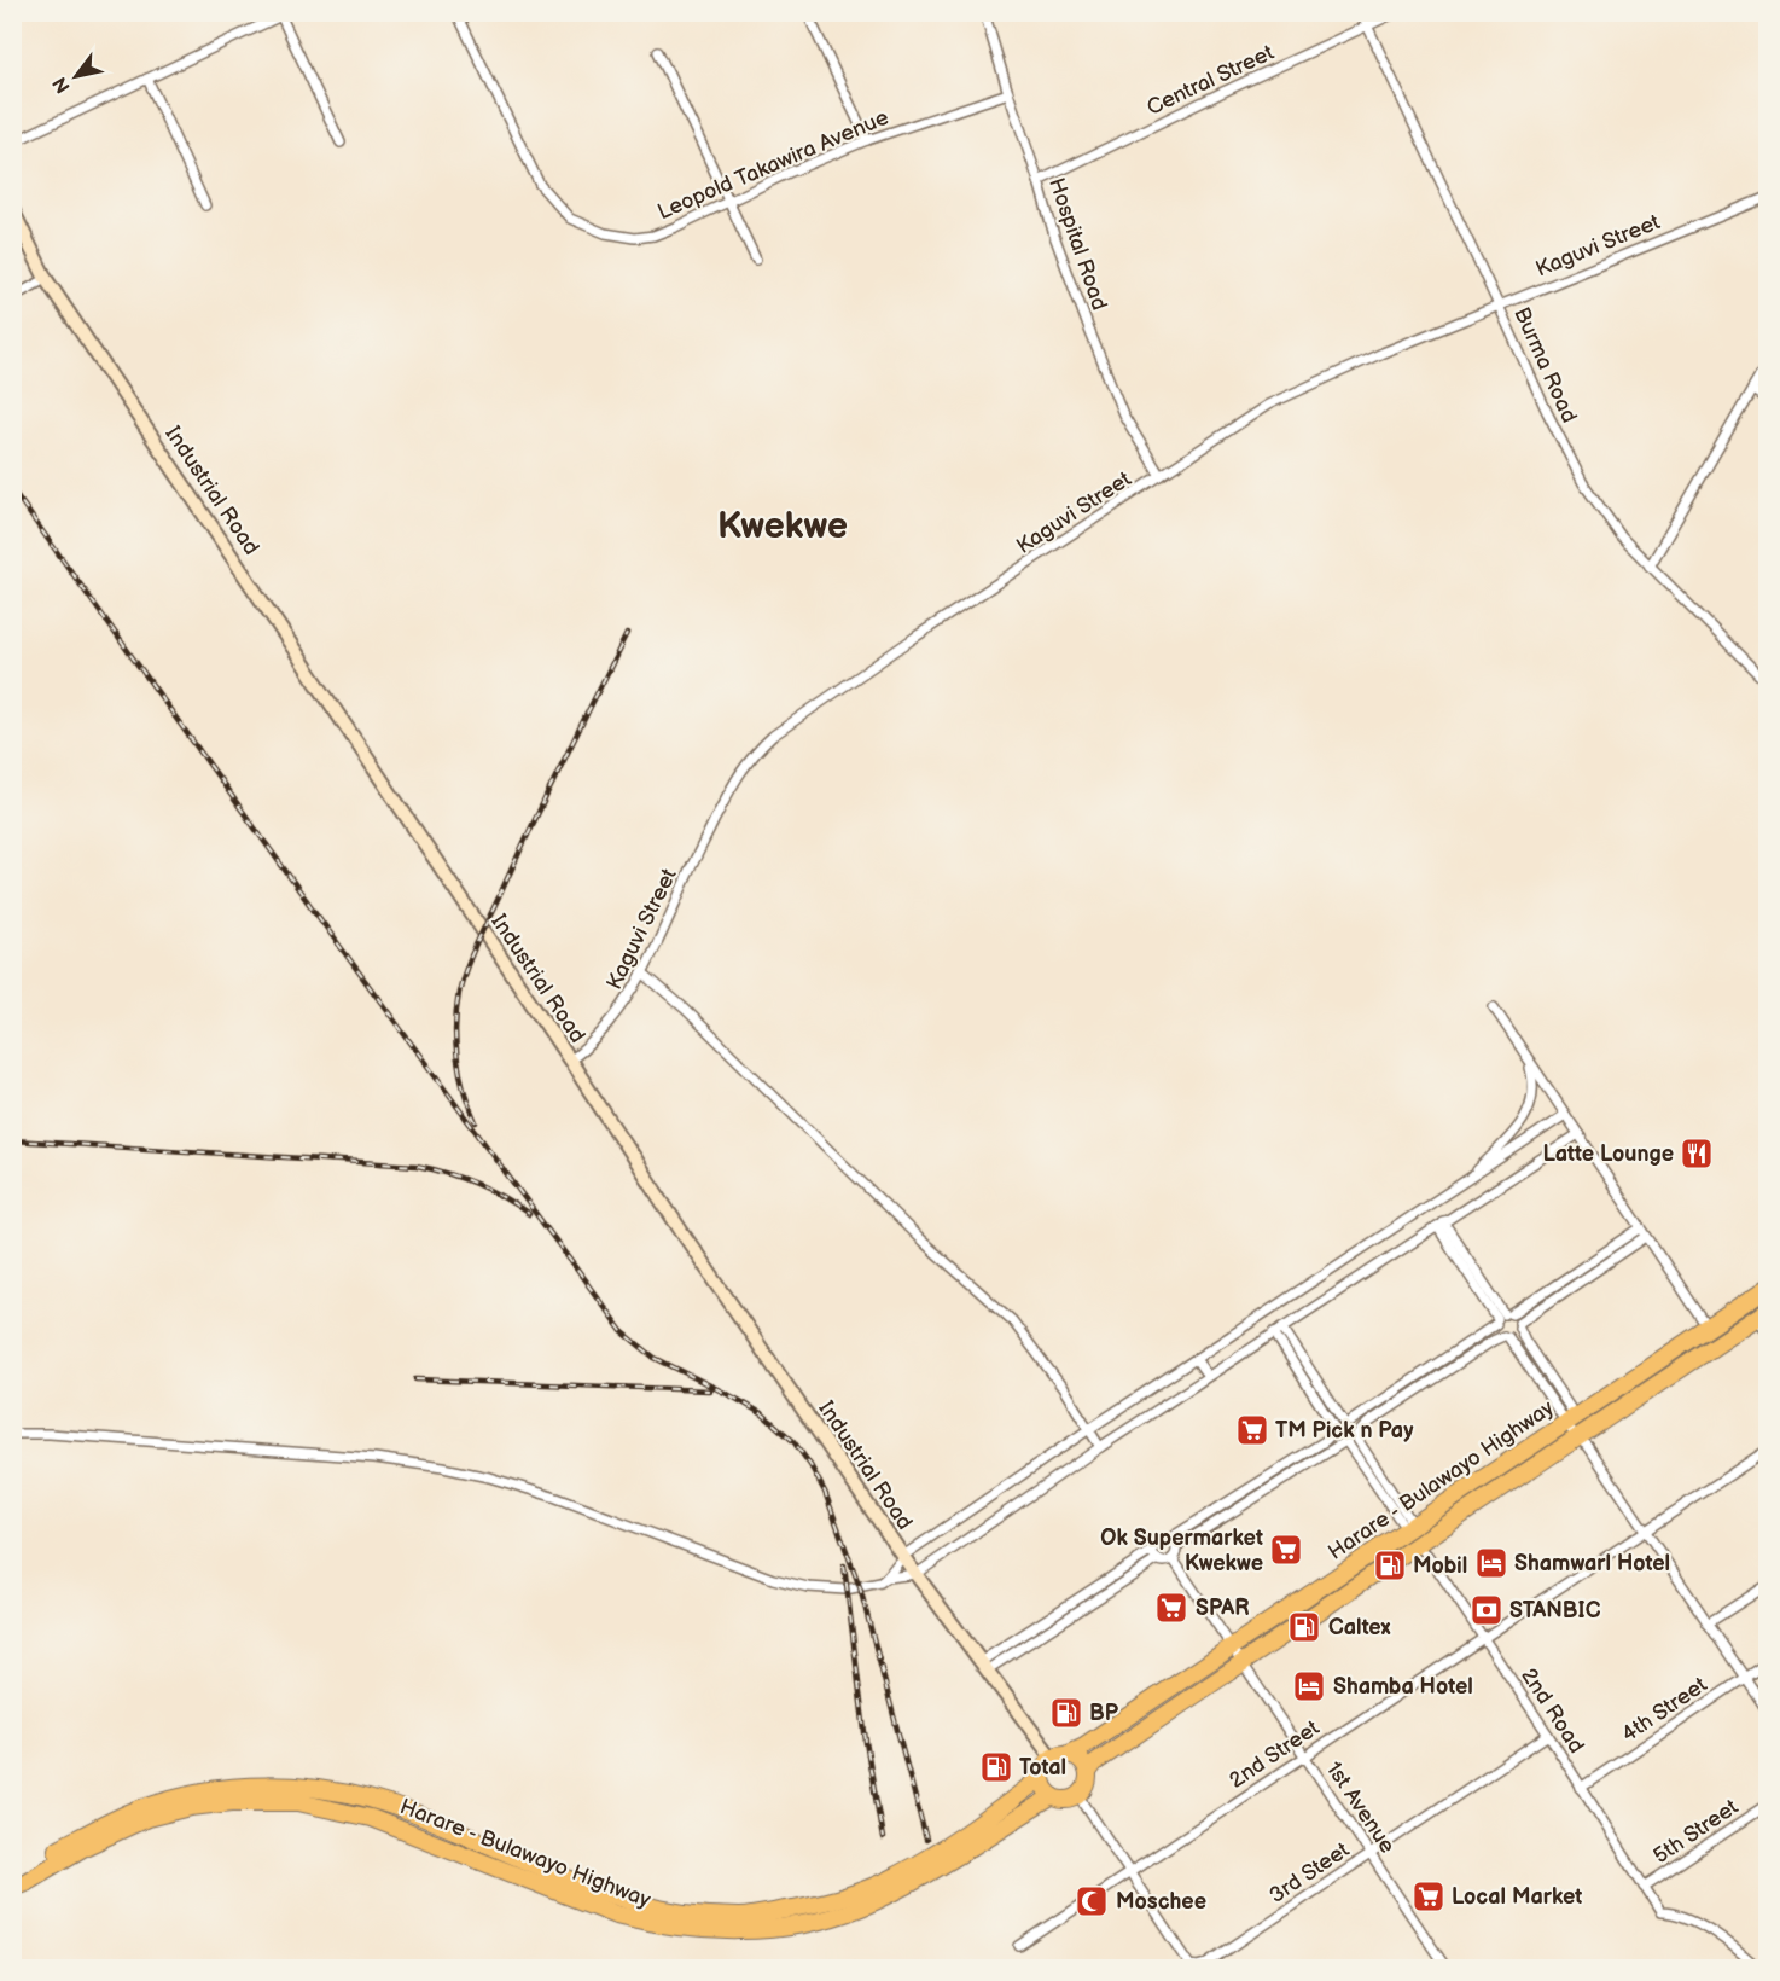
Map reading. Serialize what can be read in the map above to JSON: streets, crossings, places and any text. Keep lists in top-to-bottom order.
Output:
{
  "streets": {
    "highway": ["Harare - Bulawayo Highway"],
    "street": [
      "Central Street",
      "Leopold Takawira Avenue",
      "Hospital Road",
      "Kaguvi Street",
      "Burma Road",
      "Industrial Road",
      "4th Street",
      "2nd Road",
      "2nd Street",
      "1st Avenue",
      "5th Street",
      "3rd Steet"
    ]
  },
  "crossings": [
    ["Central Street", "Hospital Road"],
    ["Central Street", "Burma Road"],
    ["Leopold Takawira Avenue", "Hospital Road"],
    ["Hospital Road", "Kaguvi Street"],
    ["Kaguvi Street", "Burma Road"],
    ["Kaguvi Street", "Industrial Road"],
    ["Industrial Road", "Harare - Bulawayo Highway"],
    ["Harare - Bulawayo Highway", "2nd Road"],
    ["Harare - Bulawayo Highway", "1st Avenue"],
    ["4th Street", "2nd Road"],
    ["2nd Road", "2nd Street"],
    ["2nd Road", "5th Street"],
    ["2nd Road", "3rd Steet"],
    ["2nd Street", "1st Avenue"],
    ["1st Avenue", "3rd Steet"]
  ],
  "districts": ["Kwekwe"],
  "places": {
    "restaurant": ["Latte Lounge"],
    "supermarket": [
      "TM Pick n Pay",
      "Ok Supermarket Kwekwe",
      "SPAR",
      "Local Market"
    ],
    "hotel": ["Shamwarl Hotel", "Shamba Hotel"],
    "fuel station": [
      "Mobil",
      "Caltex",
      "BP",
      "Total"
    ],
    "bank": ["STANBIC"],
    "mosque": ["Moschee"]
  },
  "north": "bottom left"
}
